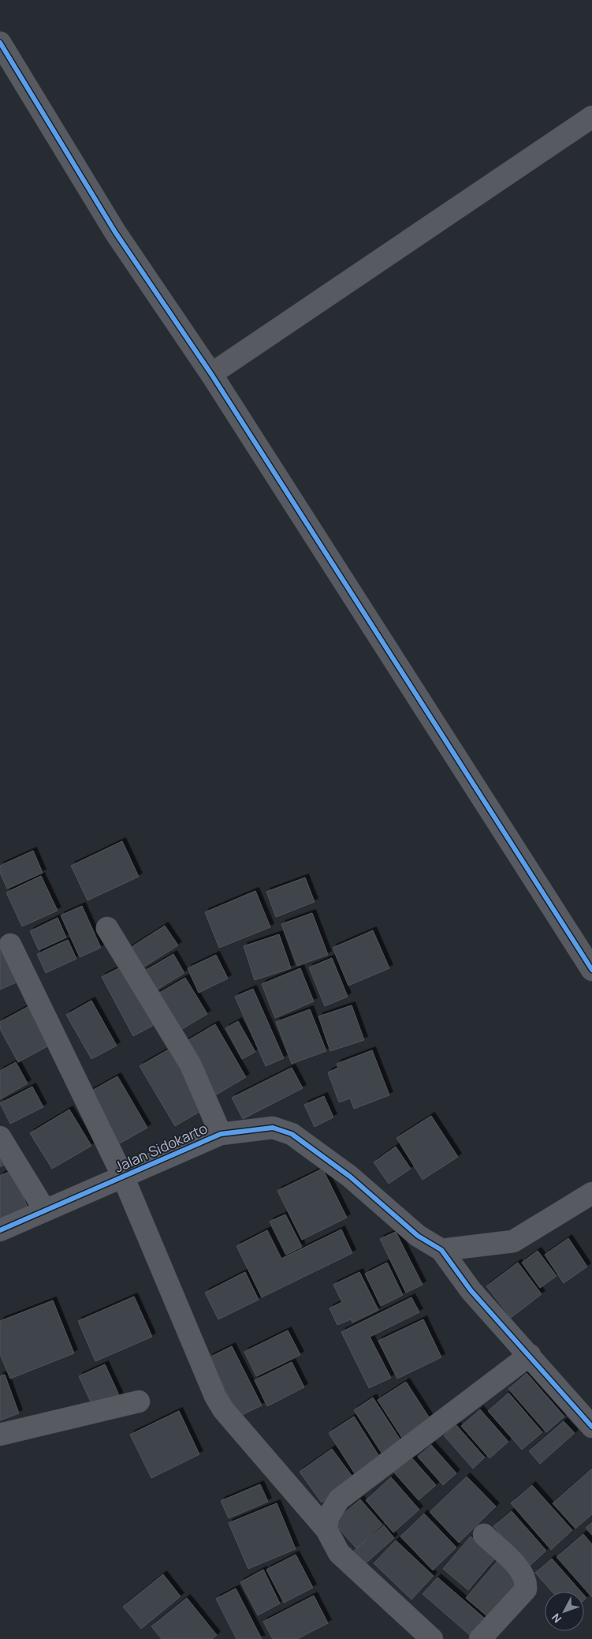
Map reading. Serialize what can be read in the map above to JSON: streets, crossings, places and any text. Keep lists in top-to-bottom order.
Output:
{
  "streets": {
    "street": ["Jalan Sidokarto"]
  },
  "north": "bottom left"
}
